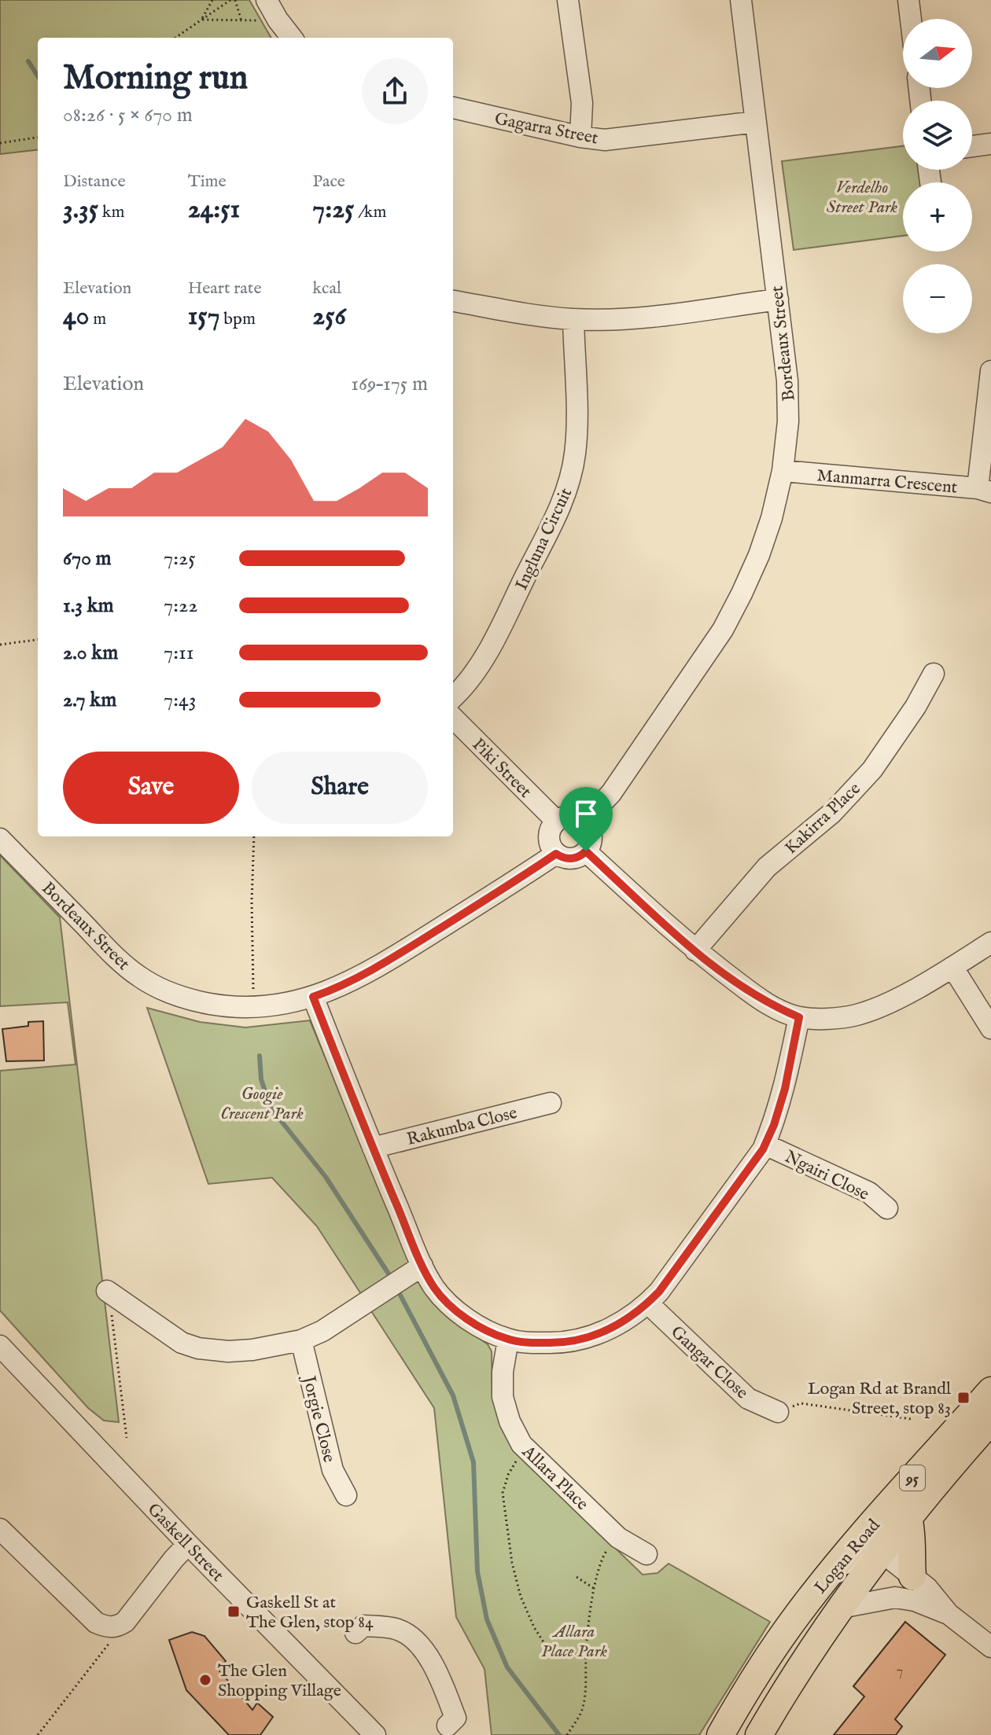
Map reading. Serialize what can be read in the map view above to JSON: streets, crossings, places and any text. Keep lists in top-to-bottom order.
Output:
{
  "streets": {
    "main road": ["95", "Logan Road"],
    "street": [
      "Gagarra Street",
      "Bordeaux Street",
      "Manmarra Crescent",
      "Ingluna Circuit",
      "Piki Street",
      "Kakirra Place",
      "Rakumba Close",
      "Ngairi Close",
      "Gangar Close",
      "Jorgie Close",
      "Allara Place",
      "Gaskell Street"
    ]
  },
  "crossings": [
    ["Gagarra Street", "Bordeaux Street"],
    ["Bordeaux Street", "Manmarra Crescent"],
    ["Bordeaux Street", "Piki Street"]
  ],
  "parks": ["Verdelho Street Park", "Googie Crescent Park", "Allara Place Park"],
  "places": {
    "transit": ["Logan Rd at Brandl Street, stop 83", "Gaskell St at The Glen, stop 84"],
    "other": ["The Glen Shopping Village"]
  },
  "house_numbers": ["7"],
  "north": "right",
  "page": {
    "map_buttons": ["+", "−"],
    "heading": ["Morning run", "08:26 · 5 × 670 m"],
    "stats": [
      ["Distance", "3.35 km"],
      ["Time", "24:51"],
      ["Pace", "7:25 /km"],
      ["Elevation", "40 m"],
      ["Heart rate", "157 bpm"],
      ["kcal", "256"]
    ],
    "chart": ["Elevation", "169–175 m"],
    "list": [
      {
        "name": "670 m",
        "note": "7:25"
      },
      {
        "name": "1.3 km",
        "note": "7:22"
      },
      {
        "name": "2.0 km",
        "note": "7:11"
      },
      {
        "name": "2.7 km",
        "note": "7:43"
      }
    ],
    "buttons": ["Save", "Share"]
  }
}
